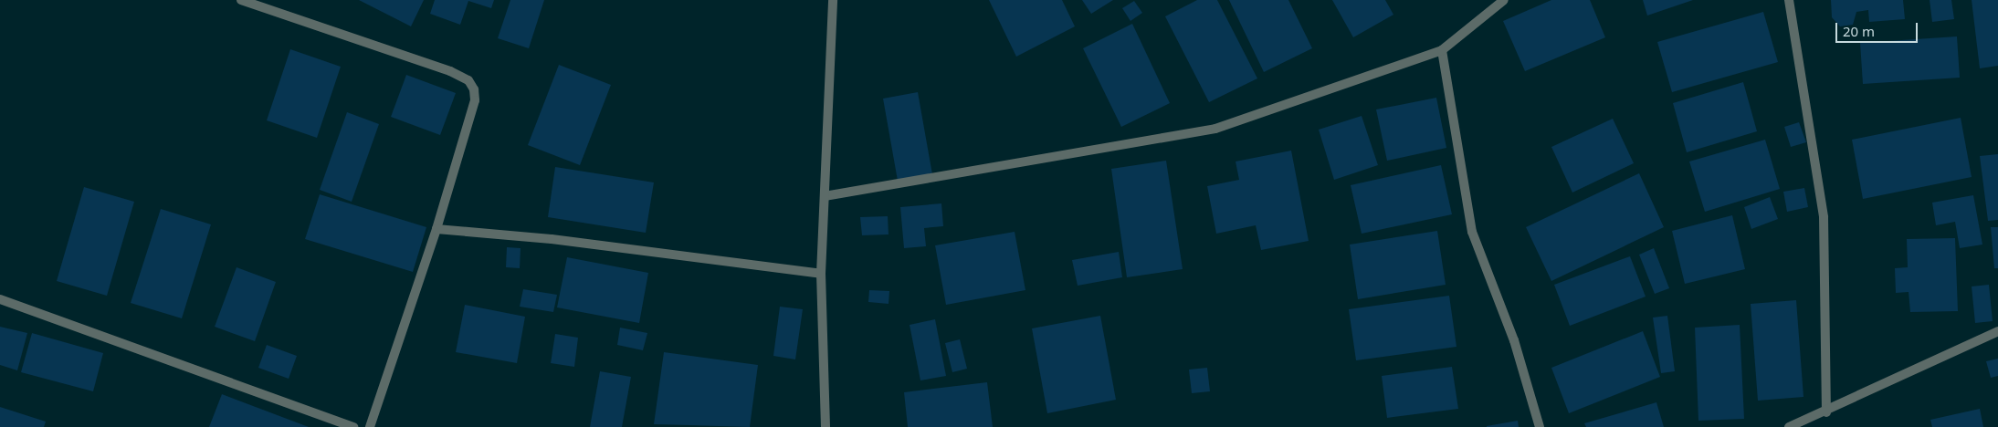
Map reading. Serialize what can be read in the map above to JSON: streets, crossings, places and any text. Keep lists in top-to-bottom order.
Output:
{
  "scale_bar": "20 m"
}
